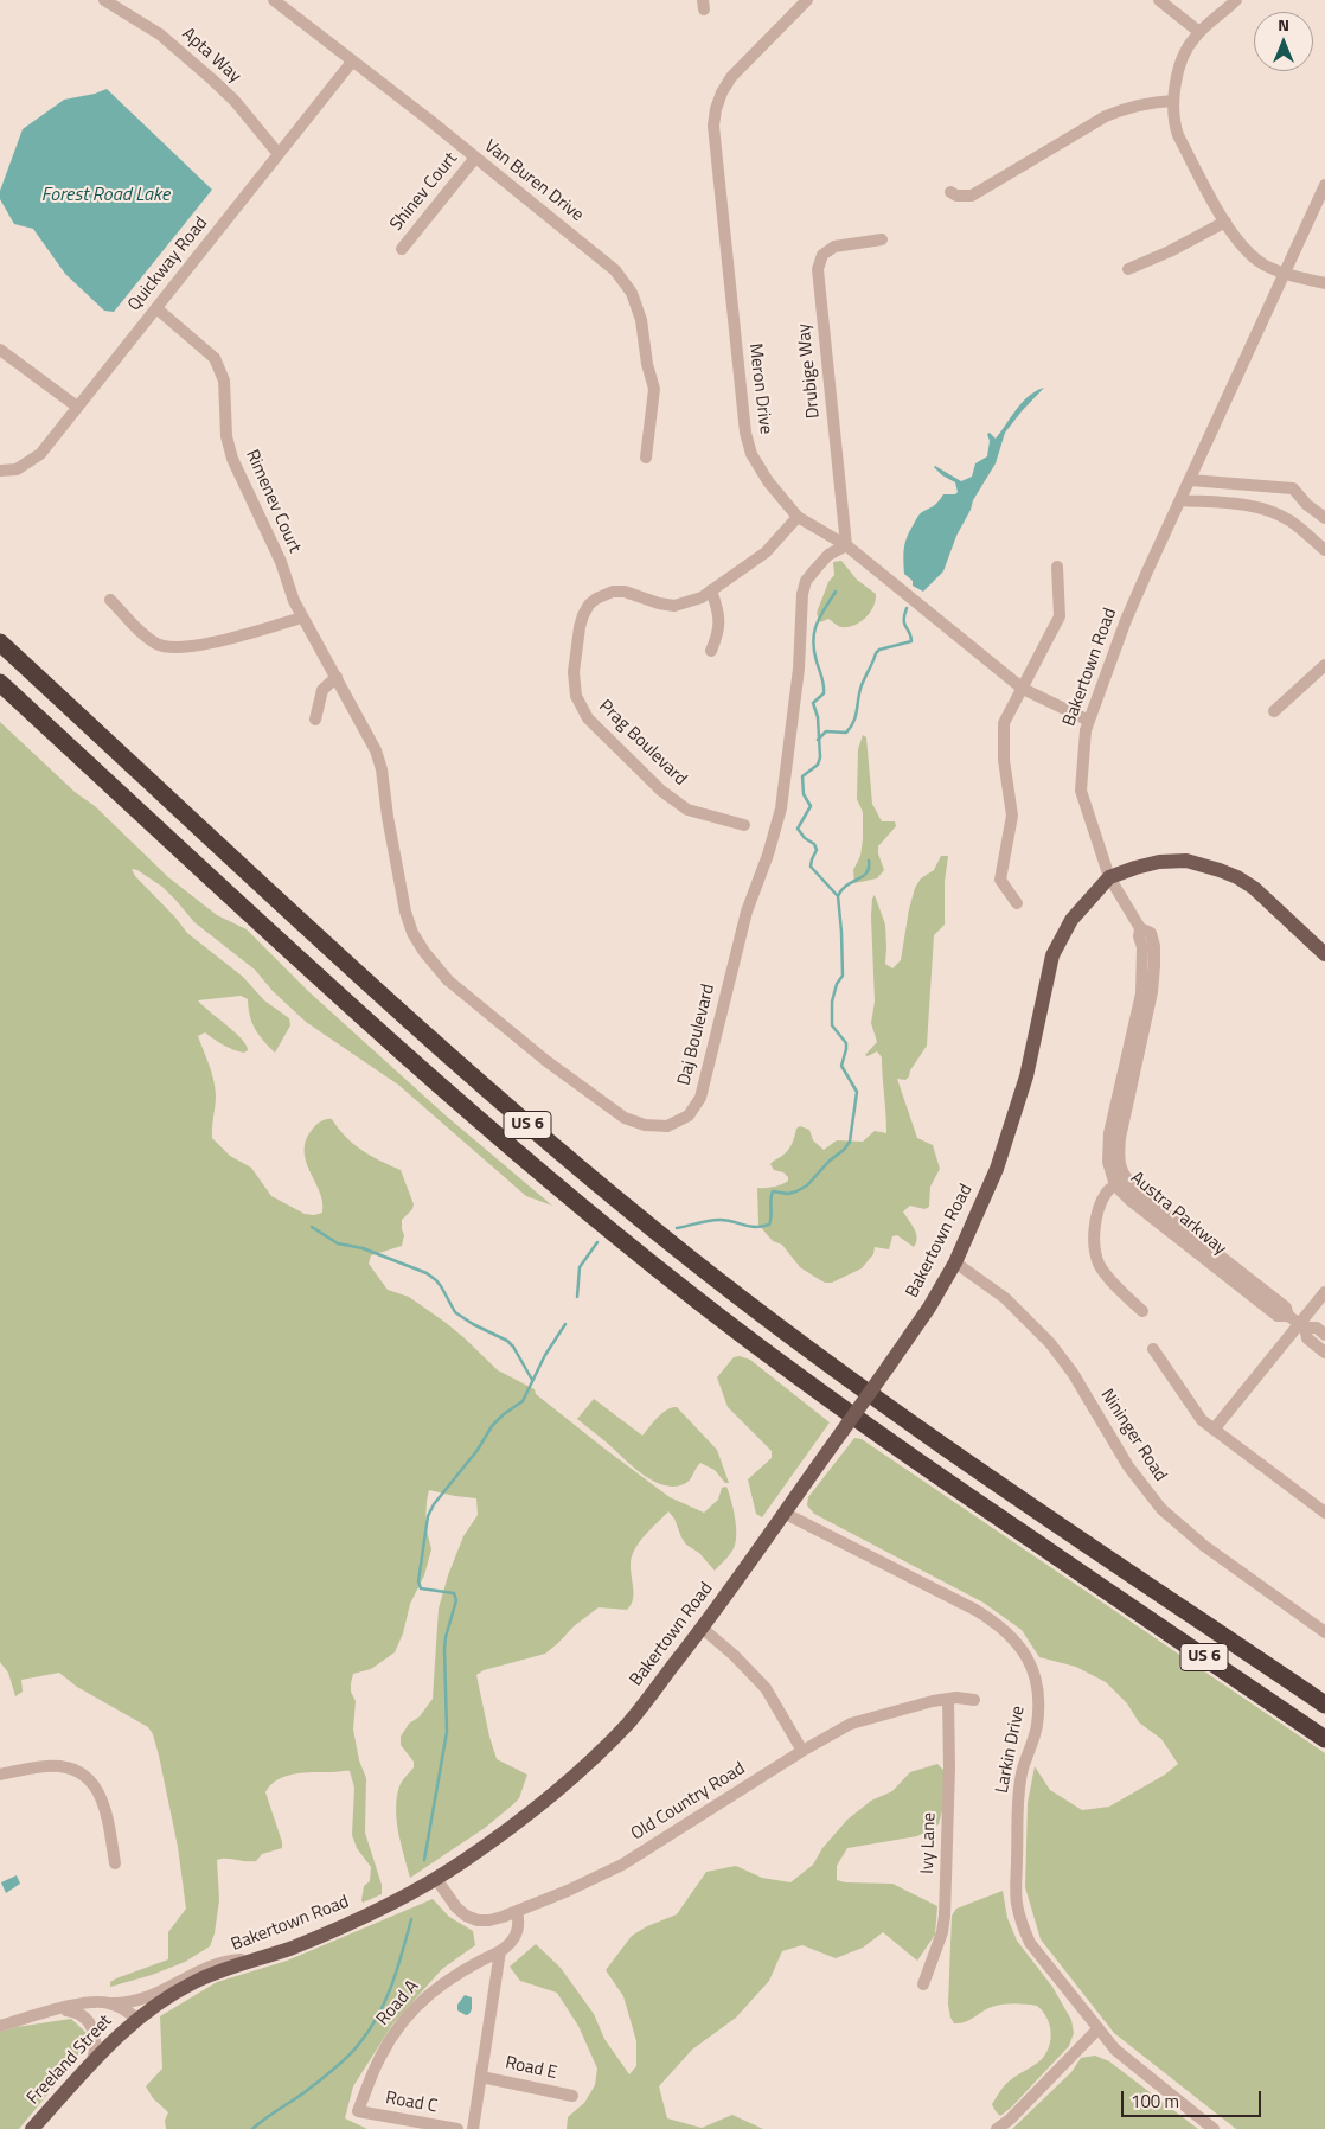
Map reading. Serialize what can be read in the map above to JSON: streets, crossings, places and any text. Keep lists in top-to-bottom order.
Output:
{
  "streets": {
    "highway": ["US 6"],
    "main road": ["Bakertown Road", "Freeland Street"],
    "street": [
      "Apta Way",
      "Van Buren Drive",
      "Shinev Court",
      "Quickway Road",
      "Drubige Way",
      "Meron Drive",
      "Rimenev Court",
      "Prag Boulevard",
      "Daj Boulevard",
      "Austra Parkway",
      "Nininger Road",
      "Larkin Drive",
      "Old Country Road",
      "Ivy Lane",
      "Road A",
      "Road E",
      "Road C"
    ]
  },
  "crossings": [
    ["Apta Way", "Quickway Road"],
    ["Van Buren Drive", "Shinev Court"],
    ["Van Buren Drive", "Quickway Road"],
    ["Quickway Road", "Rimenev Court"],
    ["Drubige Way", "Meron Drive"],
    ["Drubige Way", "Daj Boulevard"],
    ["Meron Drive", "Bakertown Road"],
    ["Meron Drive", "Prag Boulevard"],
    ["Meron Drive", "Daj Boulevard"],
    ["Rimenev Court", "Daj Boulevard"],
    ["Bakertown Road", "Austra Parkway"],
    ["Bakertown Road", "Nininger Road"],
    ["Bakertown Road", "Larkin Drive"],
    ["Bakertown Road", "Old Country Road"],
    ["Bakertown Road", "Freeland Street"],
    ["Old Country Road", "Ivy Lane"],
    ["Road A", "Road C"]
  ],
  "water": ["Forest Road Lake"],
  "scale_bar": "100 m",
  "north": "top"
}
